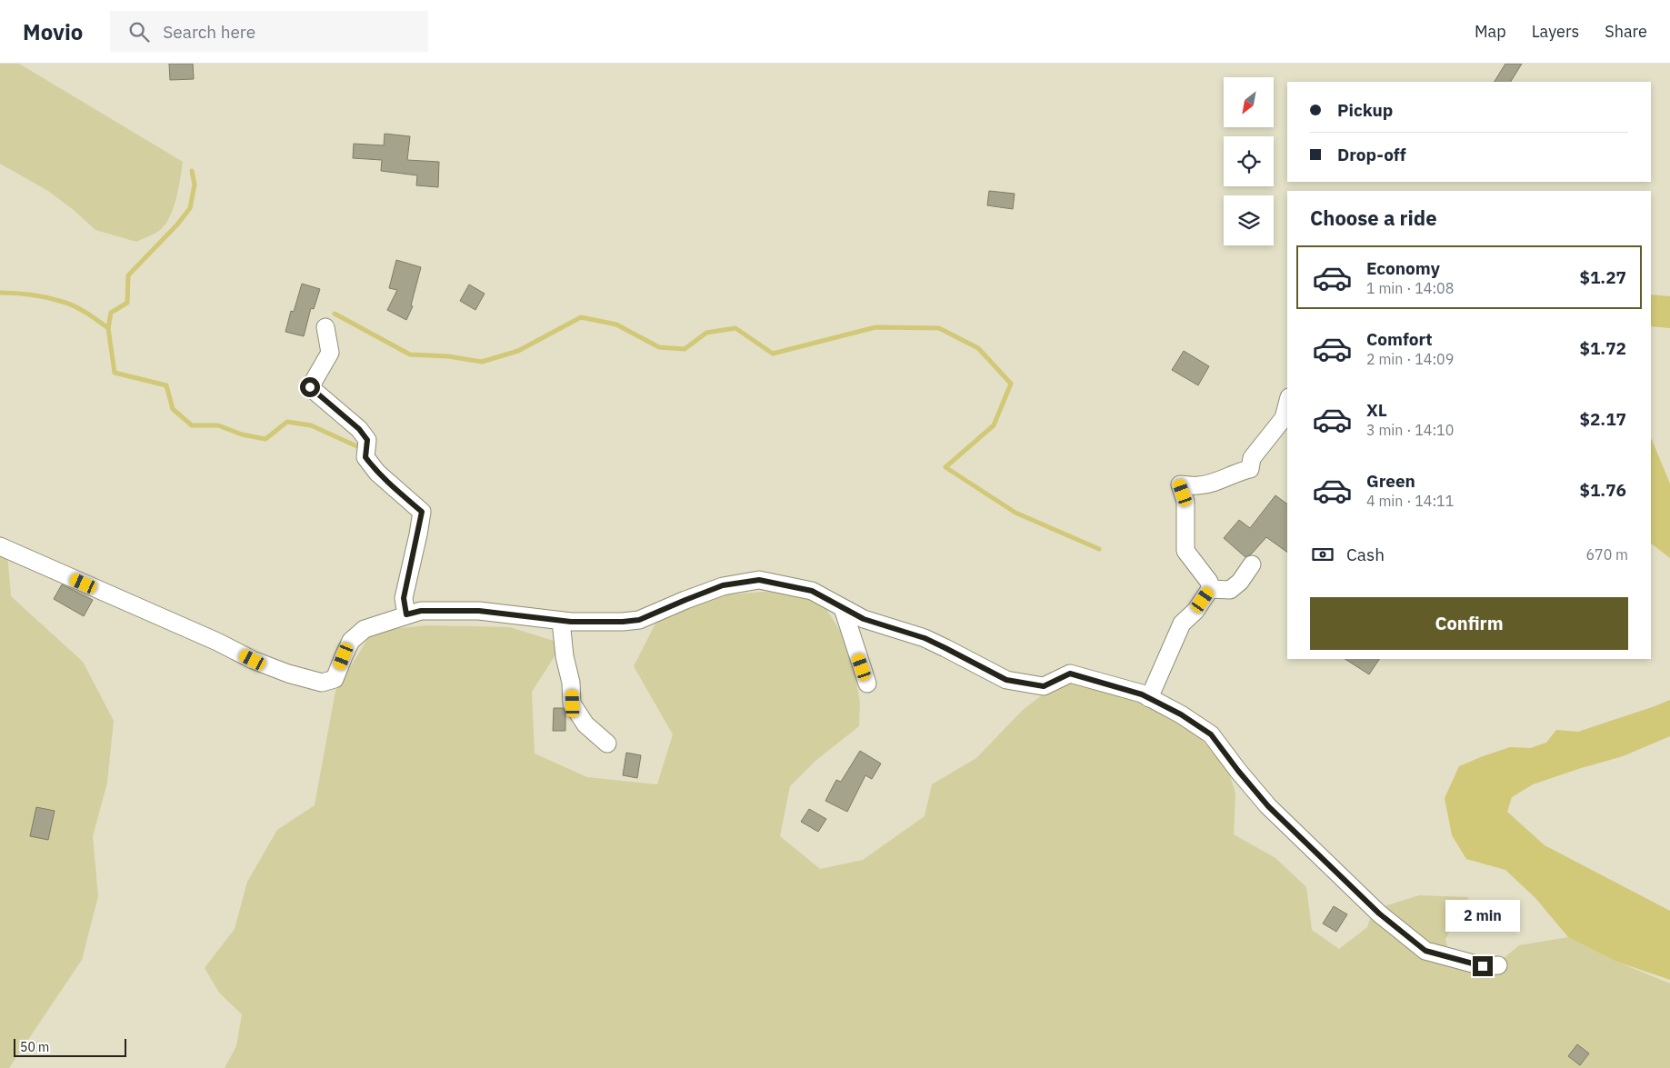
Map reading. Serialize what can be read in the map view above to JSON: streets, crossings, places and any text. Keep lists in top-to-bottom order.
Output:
{
  "scale_bar": "50 m",
  "north": "bottom left",
  "page": {
    "header": "Movio",
    "search": "Search here",
    "nav": ["Map", "Layers", "Share"],
    "banner": ["Pickup", "Drop-off"],
    "heading": "Choose a ride",
    "list": [
      {
        "name": "Economy",
        "note": "1 min · 14:08",
        "value": "$1.27"
      },
      {
        "name": "Comfort",
        "note": "2 min · 14:09",
        "value": "$1.72"
      },
      {
        "name": "XL",
        "note": "3 min · 14:10",
        "value": "$2.17"
      },
      {
        "name": "Green",
        "note": "4 min · 14:11",
        "value": "$1.76"
      }
    ],
    "pay": ["Cash", "670 m"],
    "buttons": "Confirm",
    "bubble": "2 min",
    "scale": "50 m"
  }
}
